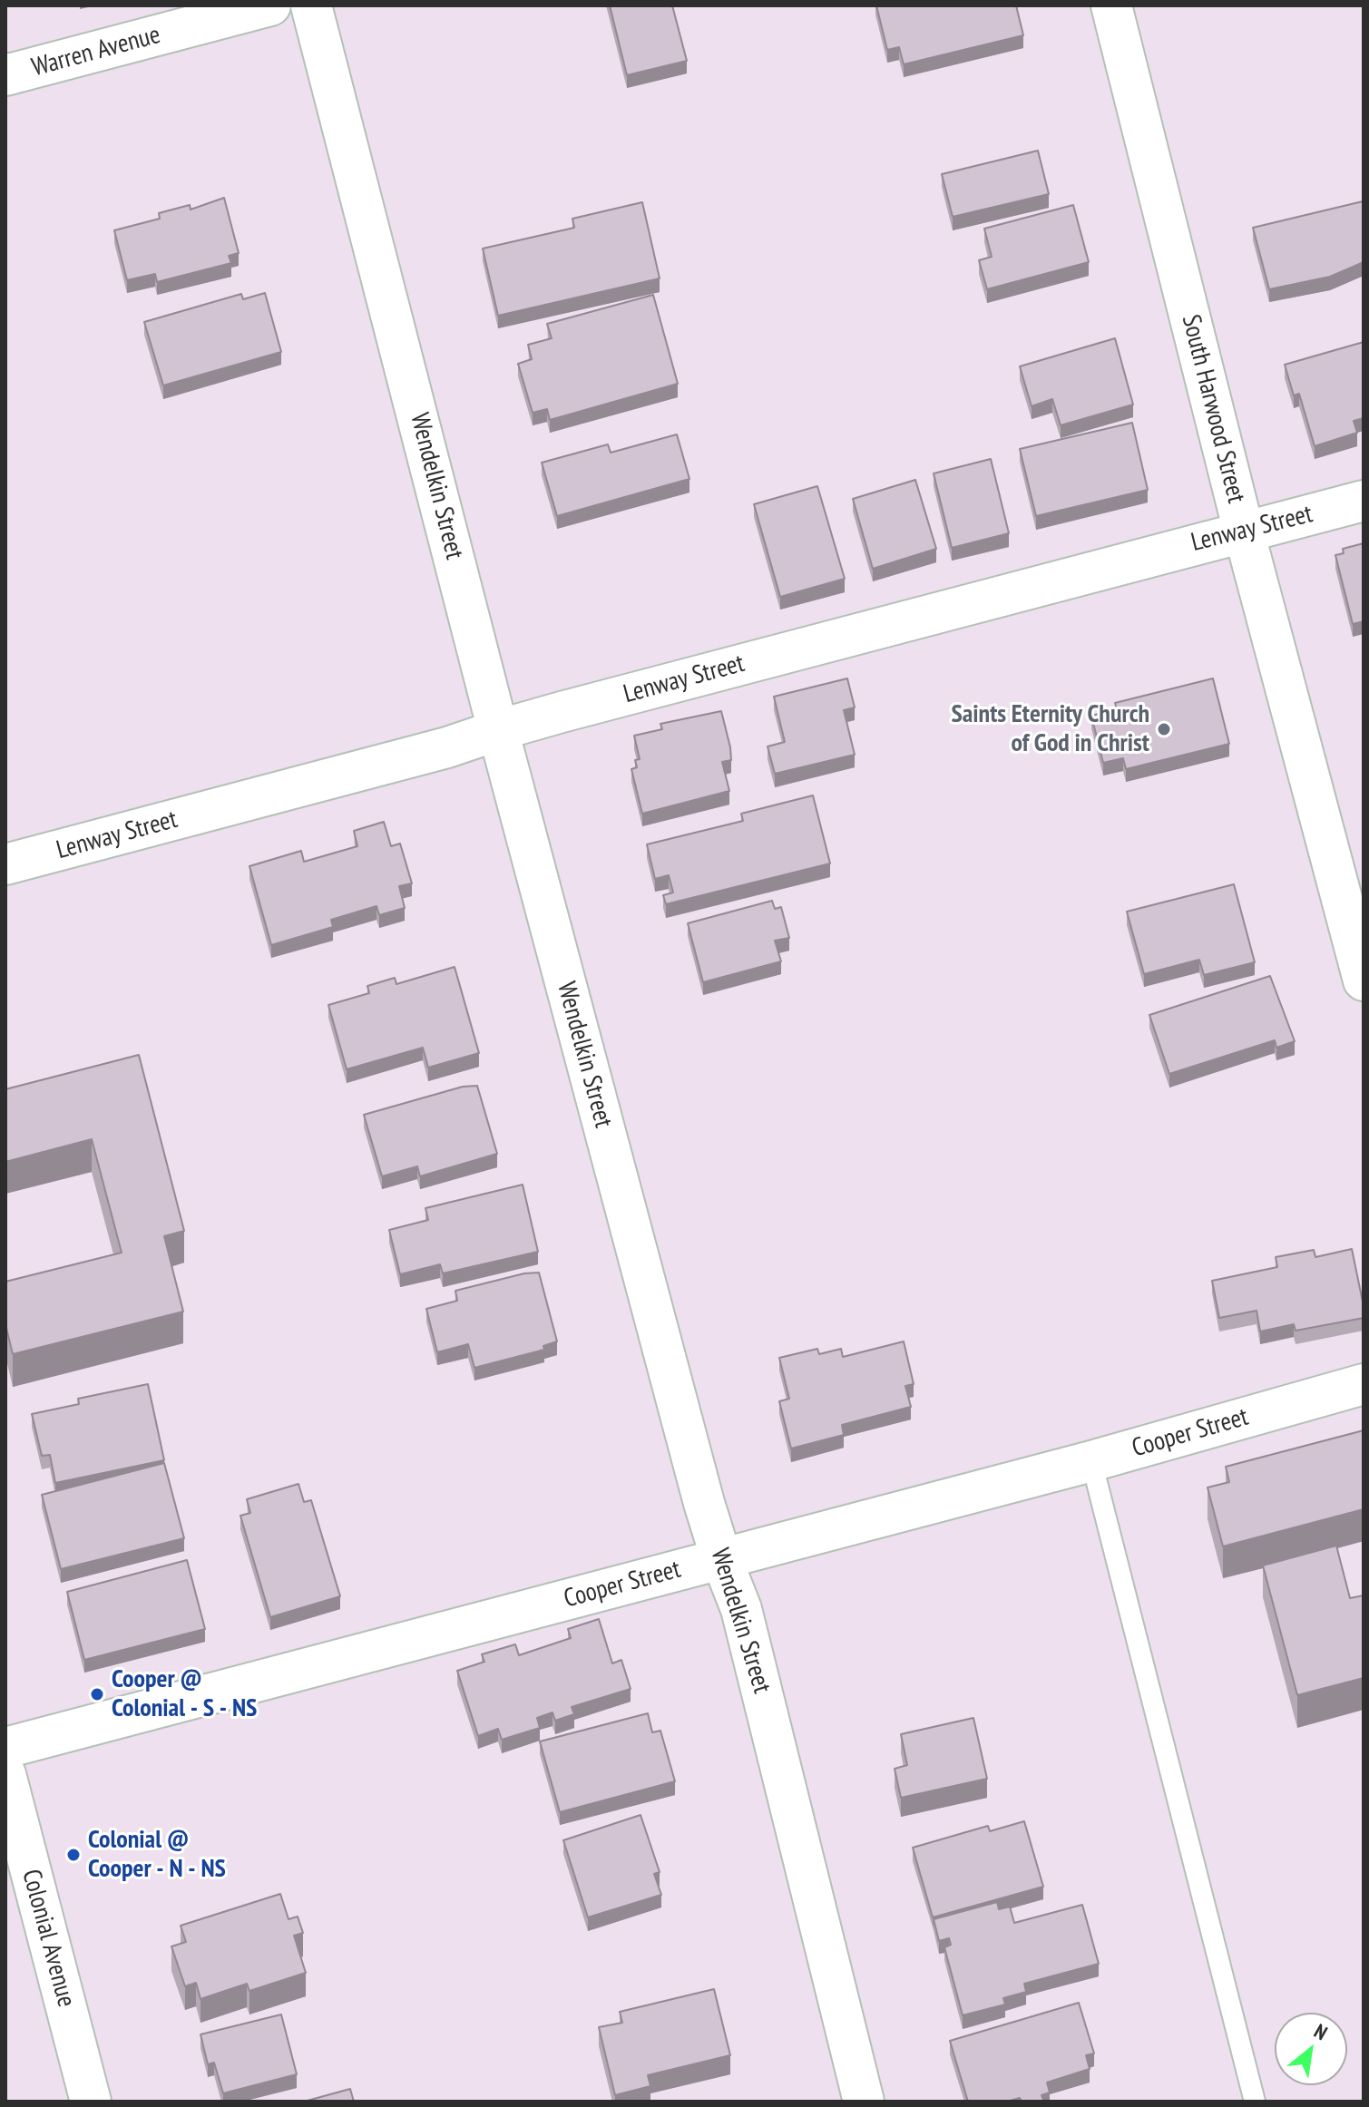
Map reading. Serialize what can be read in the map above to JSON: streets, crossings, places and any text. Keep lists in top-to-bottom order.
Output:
{
  "streets": {
    "street": [
      "Warren Avenue",
      "South Harwood Street",
      "Wendelkin Street",
      "Lenway Street",
      "Cooper Street",
      "Colonial Avenue"
    ]
  },
  "crossings": [
    ["South Harwood Street", "Lenway Street"],
    ["Wendelkin Street", "Lenway Street"],
    ["Wendelkin Street", "Cooper Street"]
  ],
  "places": ["Saints Eternity Church of God in Christ", "Cooper @ Colonial - S - NS", "Colonial @ Cooper - N - NS"],
  "north": "top right"
}
